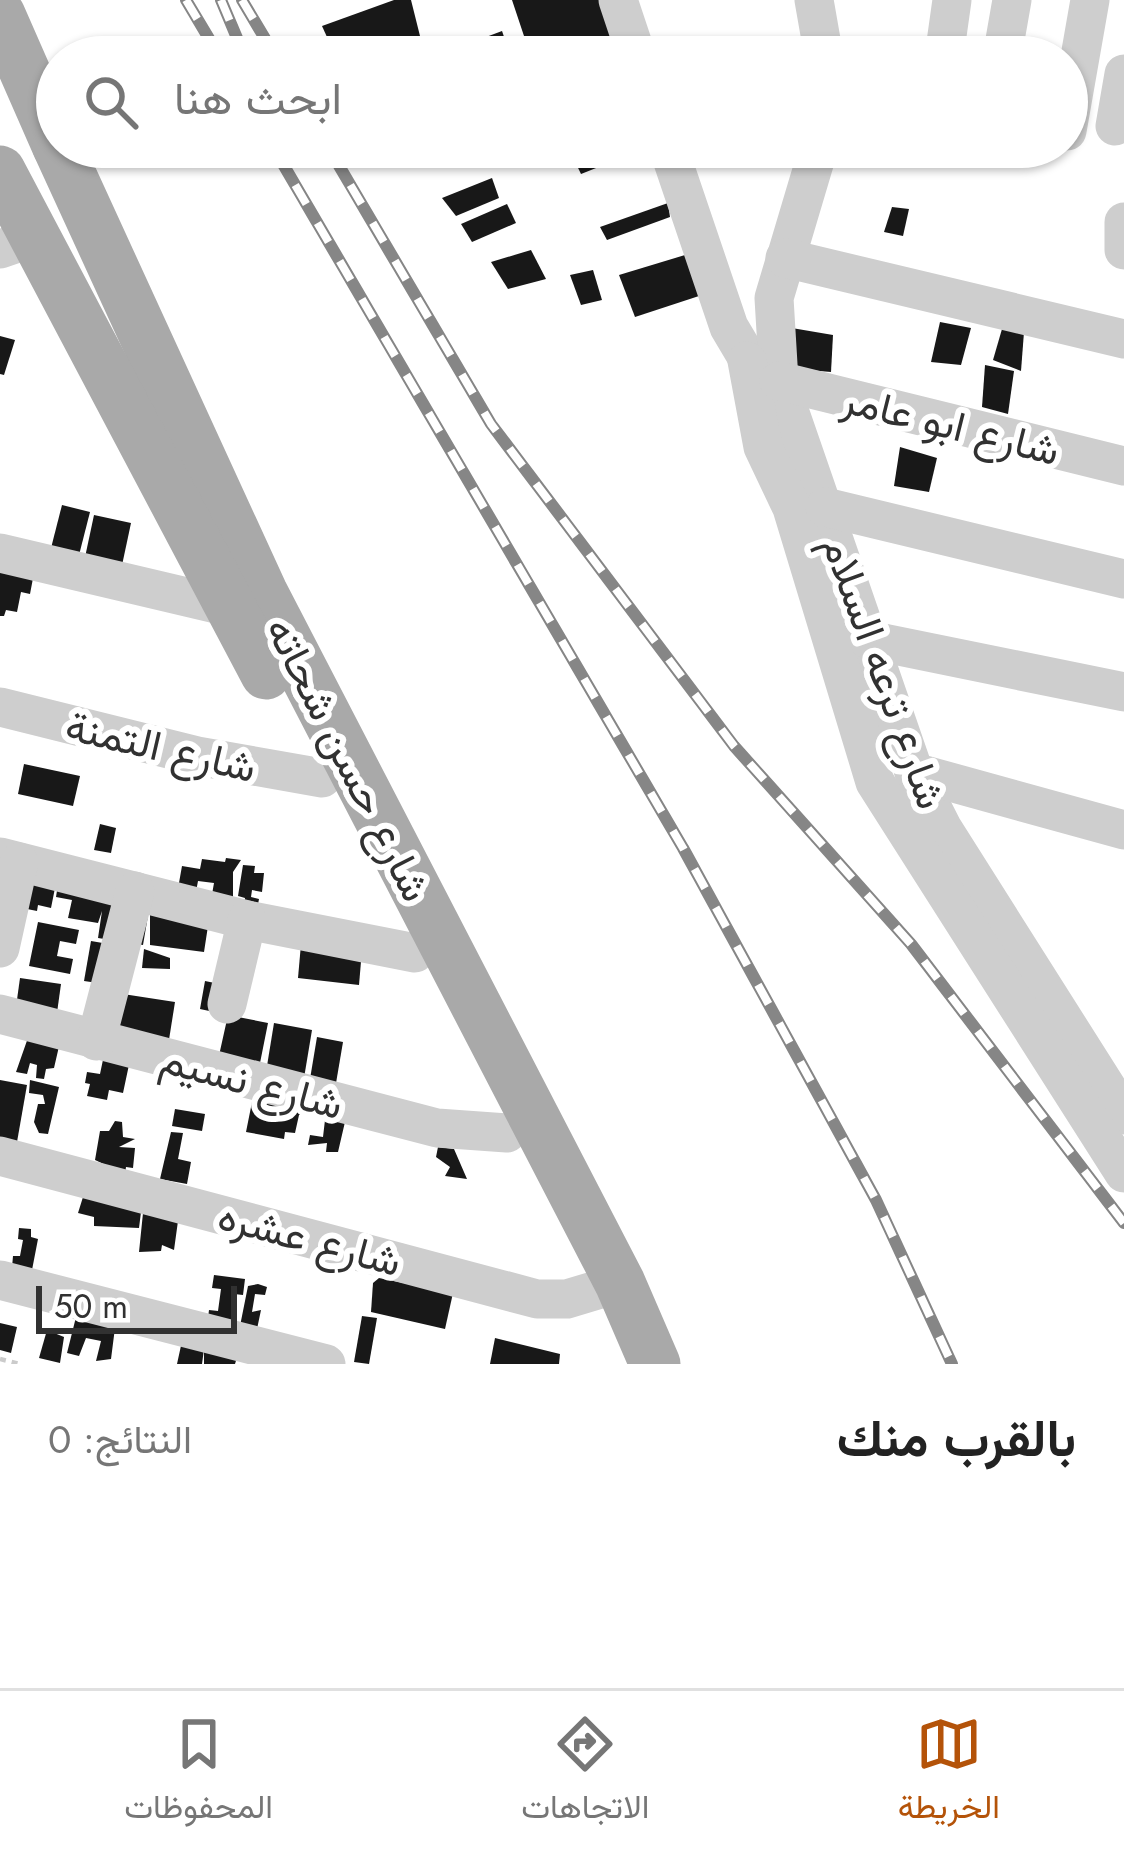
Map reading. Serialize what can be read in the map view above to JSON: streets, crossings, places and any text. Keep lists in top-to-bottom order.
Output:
{
  "streets": {
    "main road": ["شارع حسن شحاته"],
    "street": [
      "شارع ابو عامر",
      "شارع ترعه السلام",
      "شارع التمنة",
      "شارع نسيم",
      "شارع عشره"
    ]
  },
  "crossings": [
    ["شارع ابو عامر", "شارع ترعه السلام"],
    ["شارع التمنة", "شارع حسن شحاته"],
    ["شارع حسن شحاته", "شارع نسيم"],
    ["شارع حسن شحاته", "شارع عشره"]
  ],
  "scale_bar": "50 m",
  "page": {
    "search": "ابحث هنا",
    "scale": "50 m",
    "heading": ["بالقرب منك", "النتائج: 0"],
    "nav": ["الخريطة", "الاتجاهات", "المحفوظات"]
  }
}
